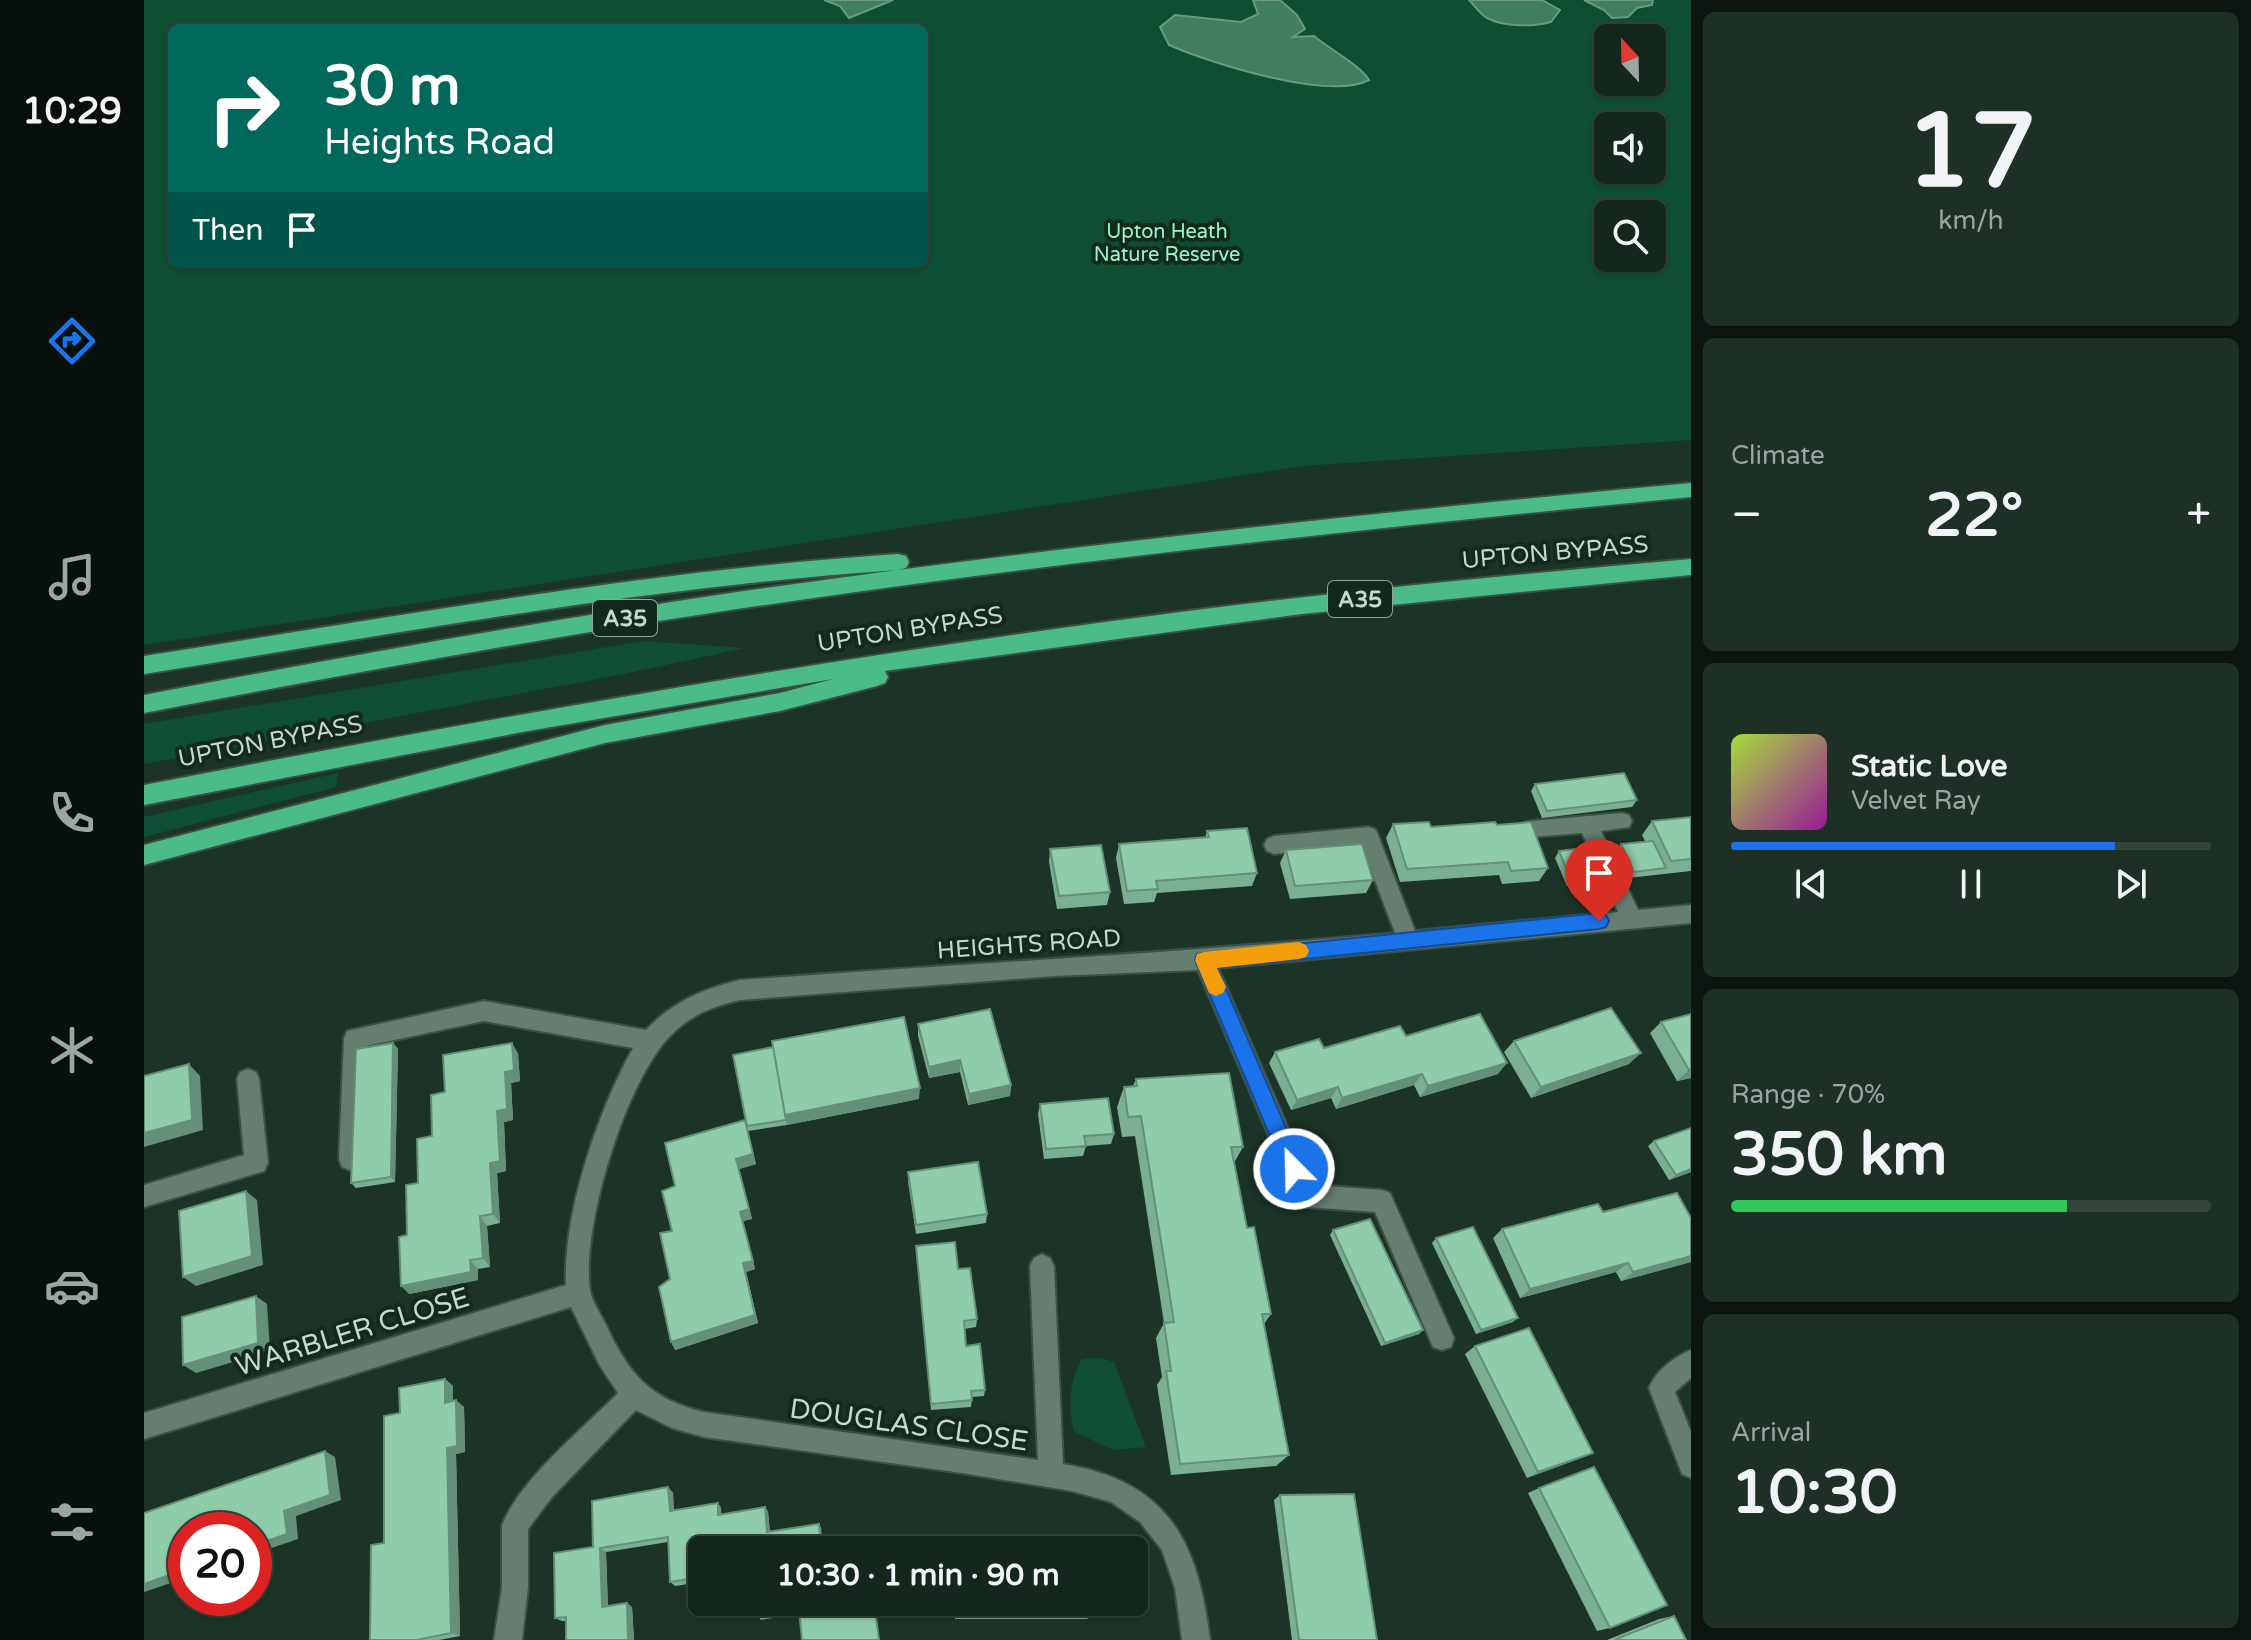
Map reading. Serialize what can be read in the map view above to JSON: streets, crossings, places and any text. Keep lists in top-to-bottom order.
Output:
{
  "streets": {
    "highway": ["UPTON BYPASS", "A35"],
    "street": ["HEIGHTS ROAD", "WARBLER CLOSE", "DOUGLAS CLOSE"]
  },
  "crossings": [
    ["UPTON BYPASS", "A35"],
    ["HEIGHTS ROAD", "WARBLER CLOSE"],
    ["HEIGHTS ROAD", "DOUGLAS CLOSE"],
    ["WARBLER CLOSE", "DOUGLAS CLOSE"]
  ],
  "parks": ["Upton Heath Nature Reserve"],
  "north": "top",
  "page": {
    "tabs": "10:29",
    "tile": [
      ["17", "km/h"],
      "Climate",
      ["Range · 70%", "350 km"],
      ["Arrival", "10:30"]
    ],
    "turn": ["30 m", "Heights Road"],
    "then": "Then",
    "heat": ["−", "22°", "+"],
    "song": ["Static Love", "Velvet Ray"],
    "limit": "20",
    "trip": "10:30 · 1 min · 90 m"
  }
}
